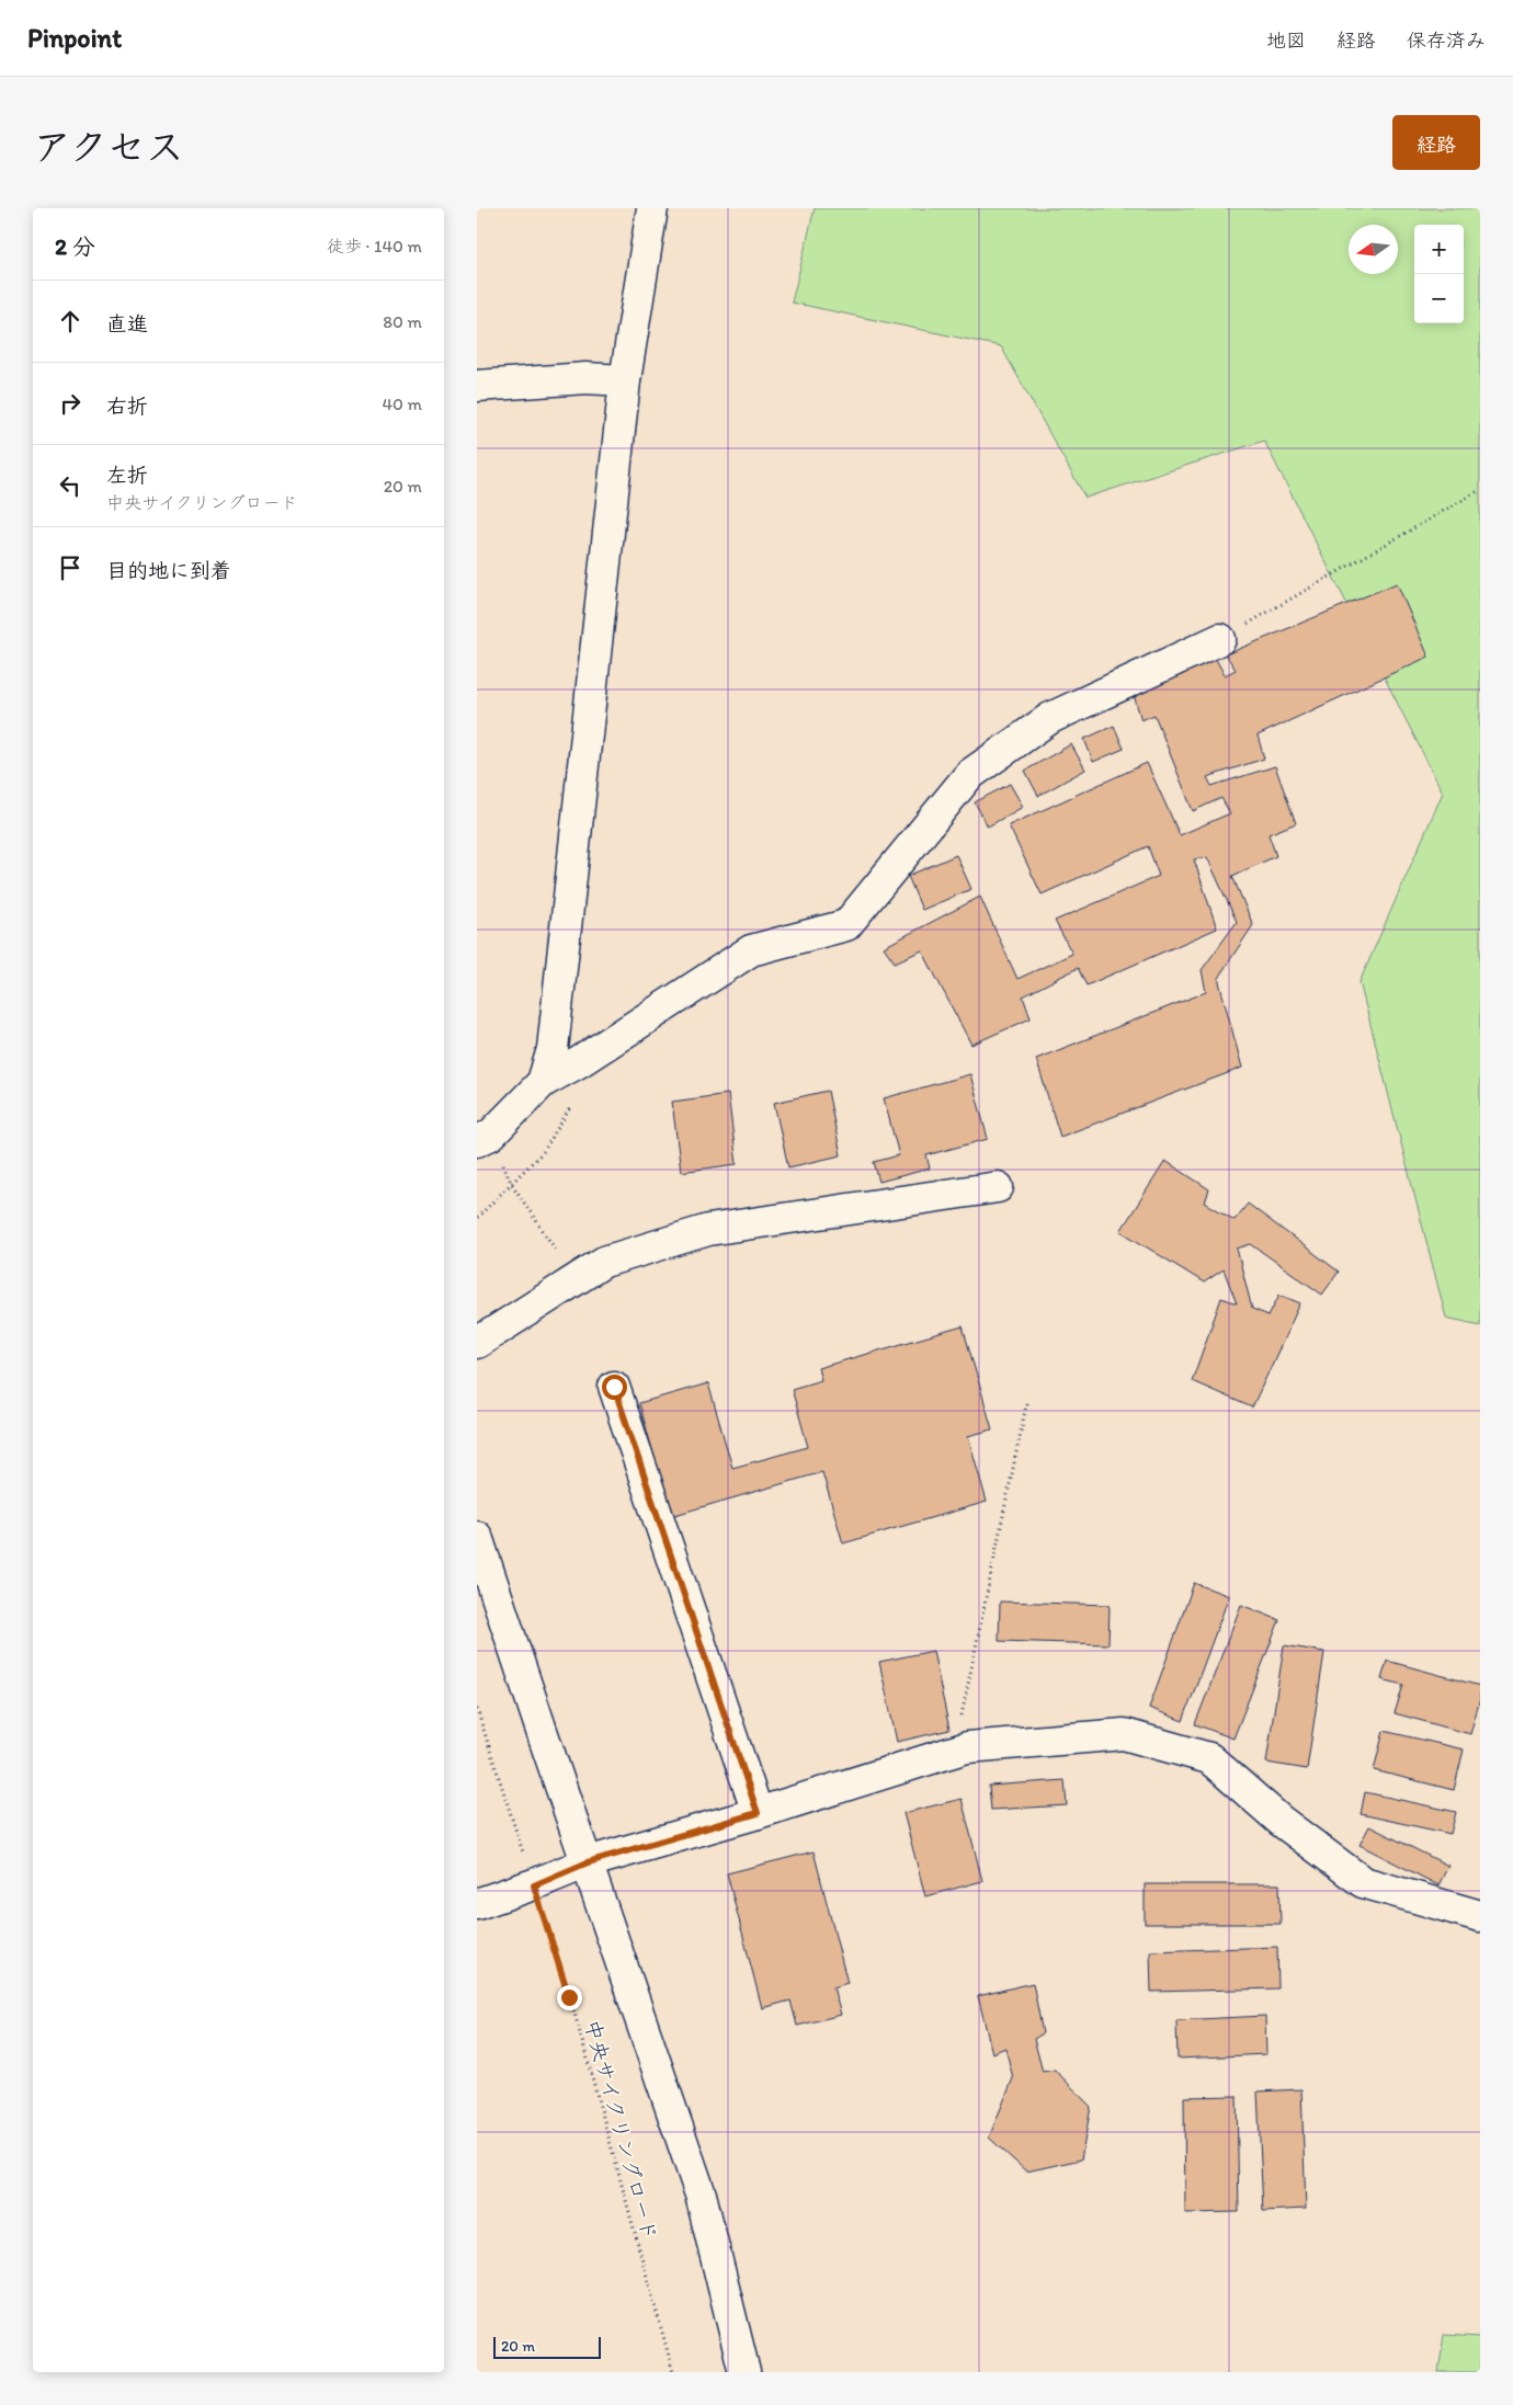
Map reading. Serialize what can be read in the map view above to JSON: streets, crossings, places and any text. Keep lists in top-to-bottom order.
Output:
{
  "streets": {
    "path": ["中央サイクリングロード"]
  },
  "scale_bar": "20 m",
  "north": "left",
  "page": {
    "header": "Pinpoint",
    "nav": ["地図", "経路", "保存済み"],
    "title": "アクセス",
    "buttons": "経路",
    "heading": ["2 分", "徒歩 · 140 m"],
    "map_buttons": ["+", "−"],
    "list": [
      ["直進", "80 m"],
      ["右折", "40 m"],
      ["左折", "中央サイクリングロード", "20 m"],
      "目的地に到着"
    ],
    "scale": "20 m"
  }
}
